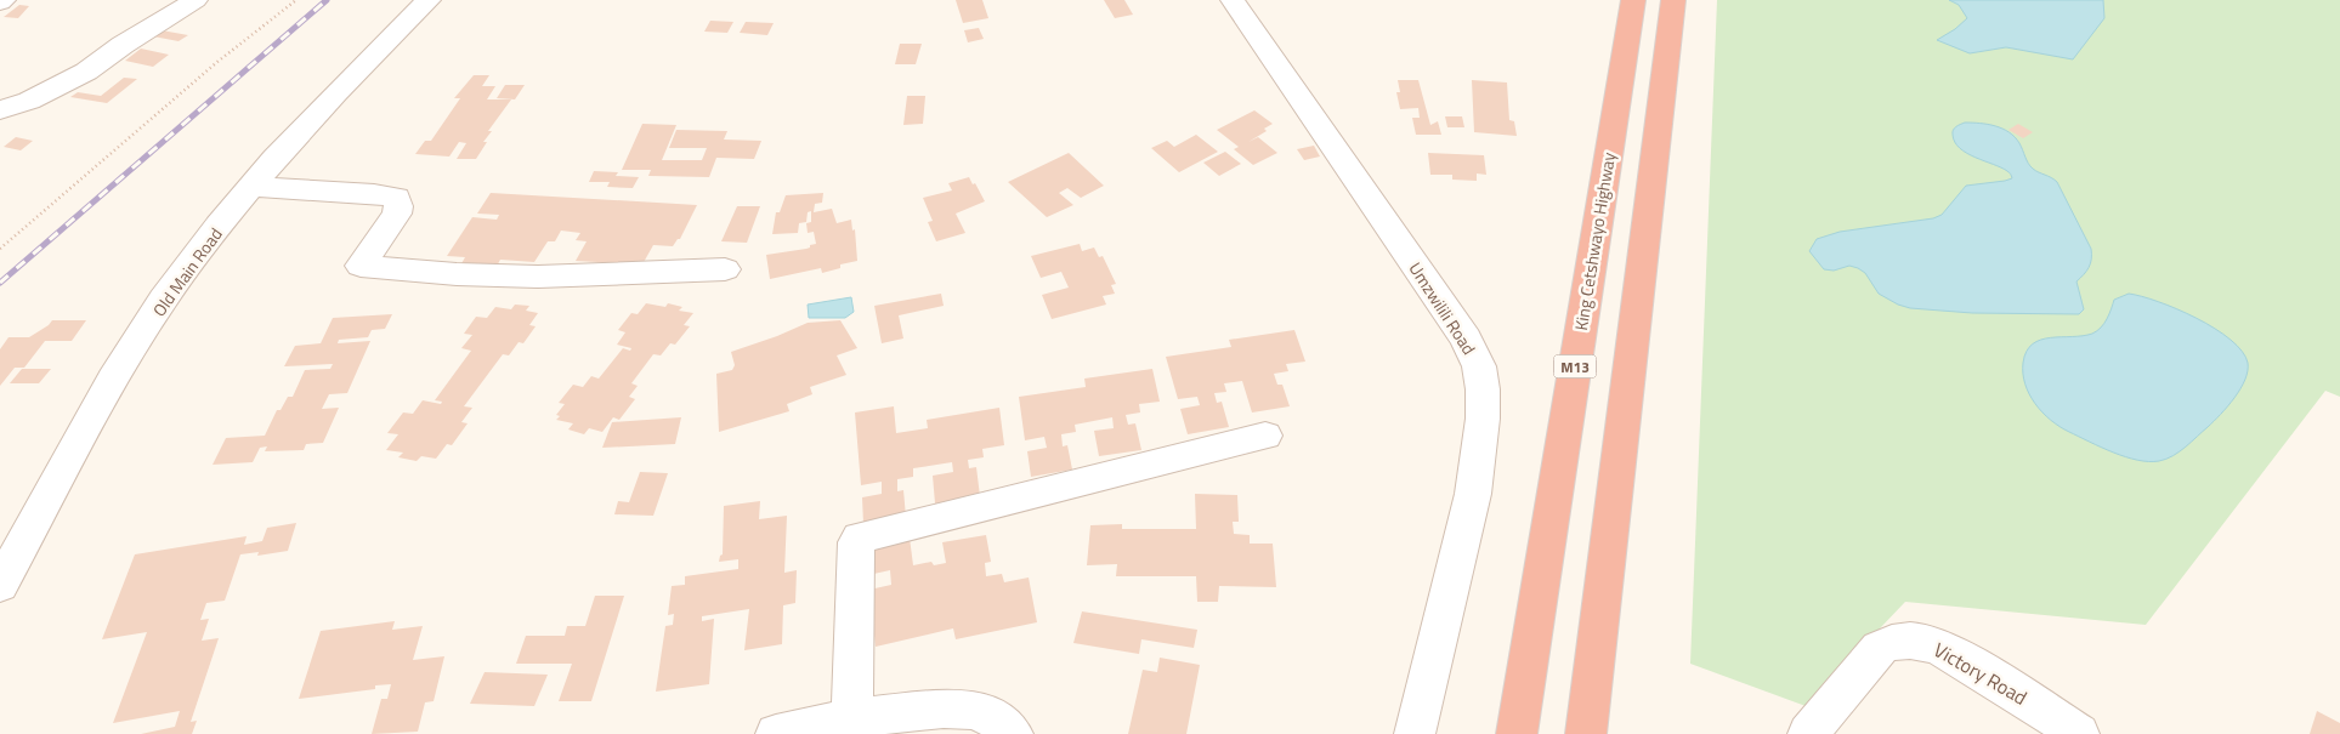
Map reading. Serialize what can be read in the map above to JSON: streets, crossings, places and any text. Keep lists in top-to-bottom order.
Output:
{
  "streets": {
    "highway": ["King Cetshwayo Highway", "M13"],
    "street": ["Old Main Road", "Umzwilili Road", "Victory Road"]
  }
}
